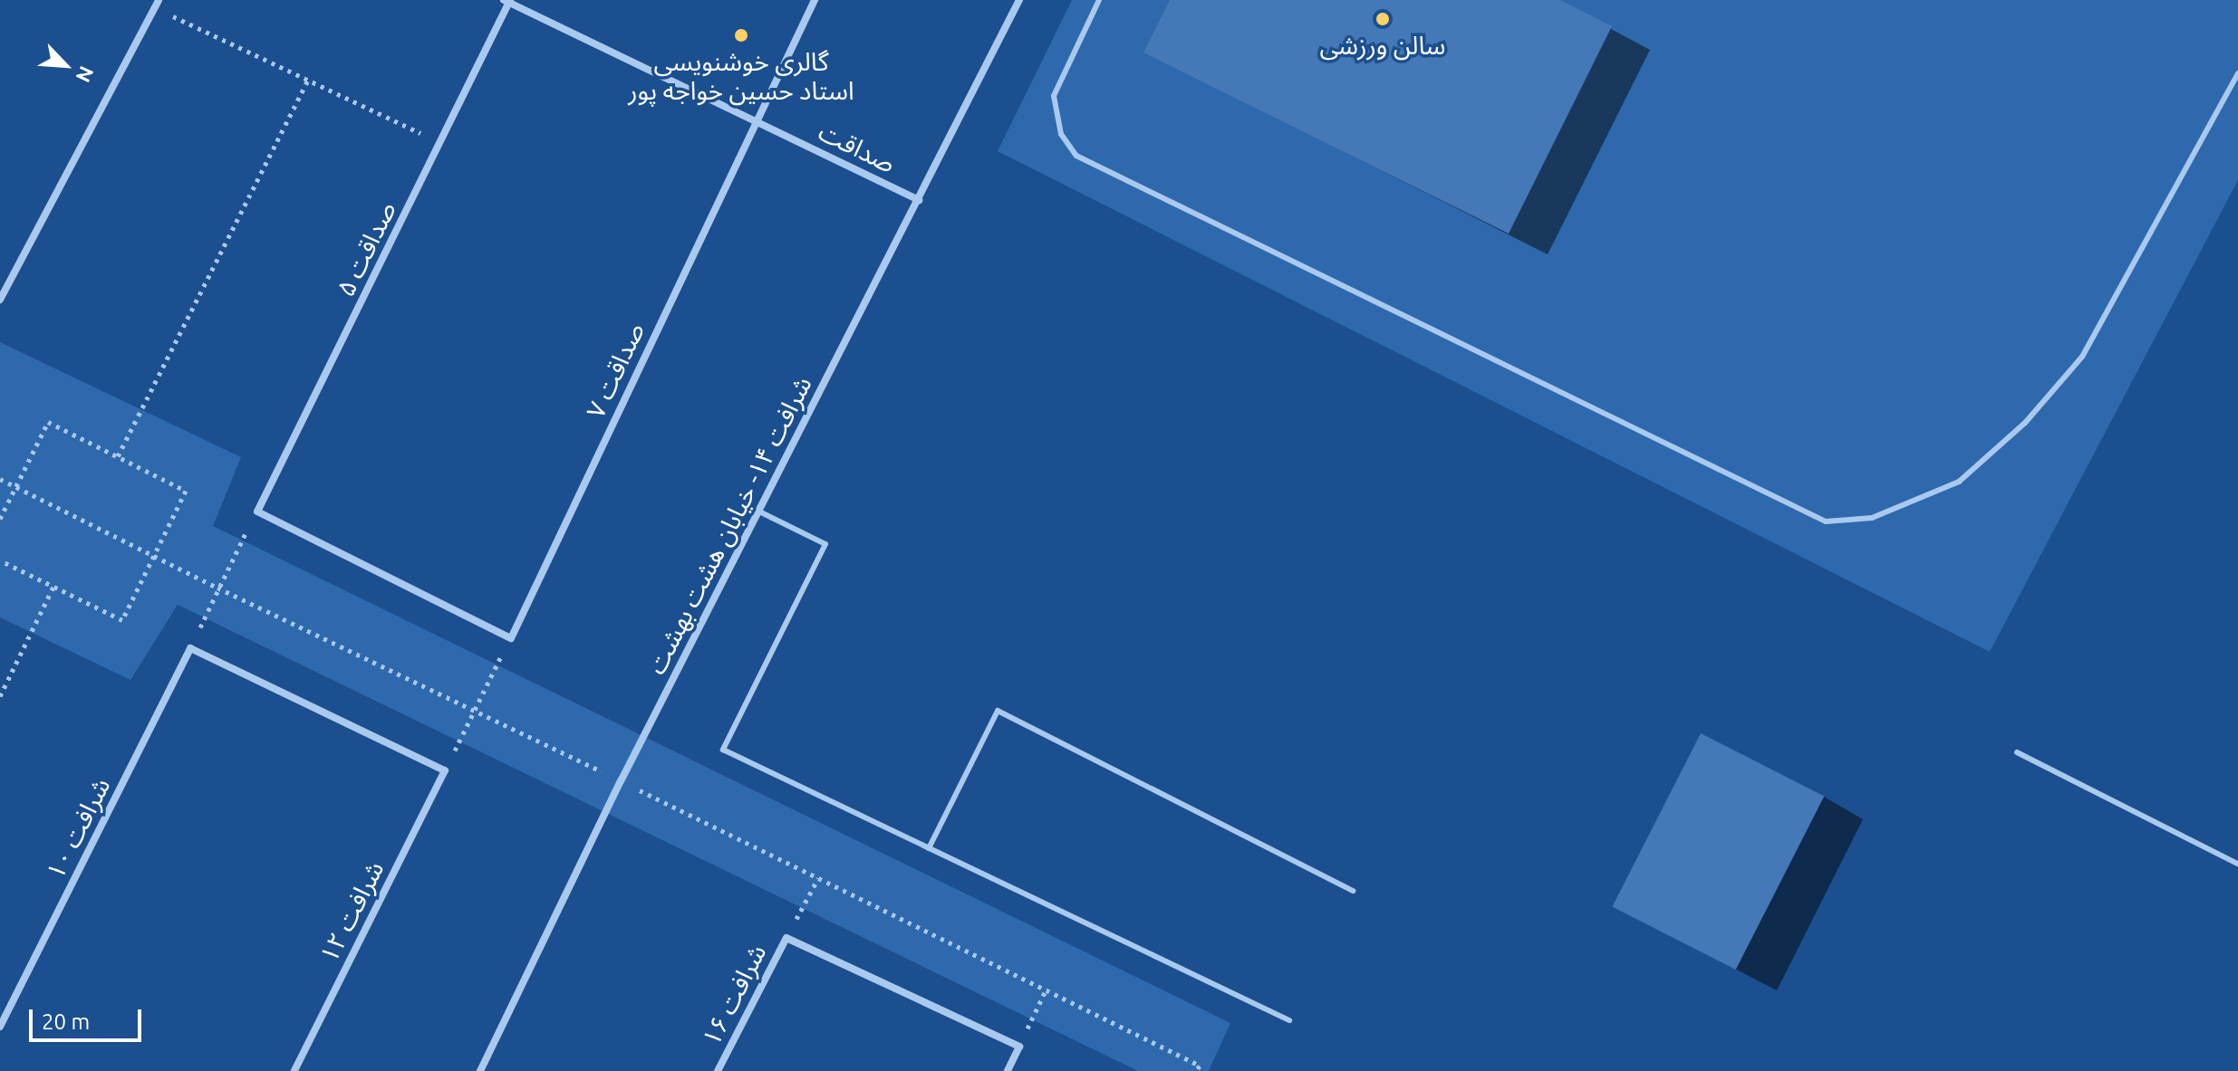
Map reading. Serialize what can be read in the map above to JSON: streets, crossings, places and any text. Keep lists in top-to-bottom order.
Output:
{
  "streets": {
    "street": [
      "صداقت",
      "صداقت ۵",
      "صداقت ۷",
      "شرافت ۱۴- خیابان هشت بهشت",
      "شرافت ۱۰",
      "شرافت ۱۲",
      "شرافت ۱۶"
    ]
  },
  "crossings": [
    ["صداقت", "صداقت ۵"],
    ["صداقت", "صداقت ۷"],
    ["صداقت", "شرافت ۱۴- خیابان هشت بهشت"]
  ],
  "places": ["سالن ورزشی", "گالری خوشنویسی استاد حسین خواجه پور"],
  "scale_bar": "20 m",
  "north": "bottom right"
}
